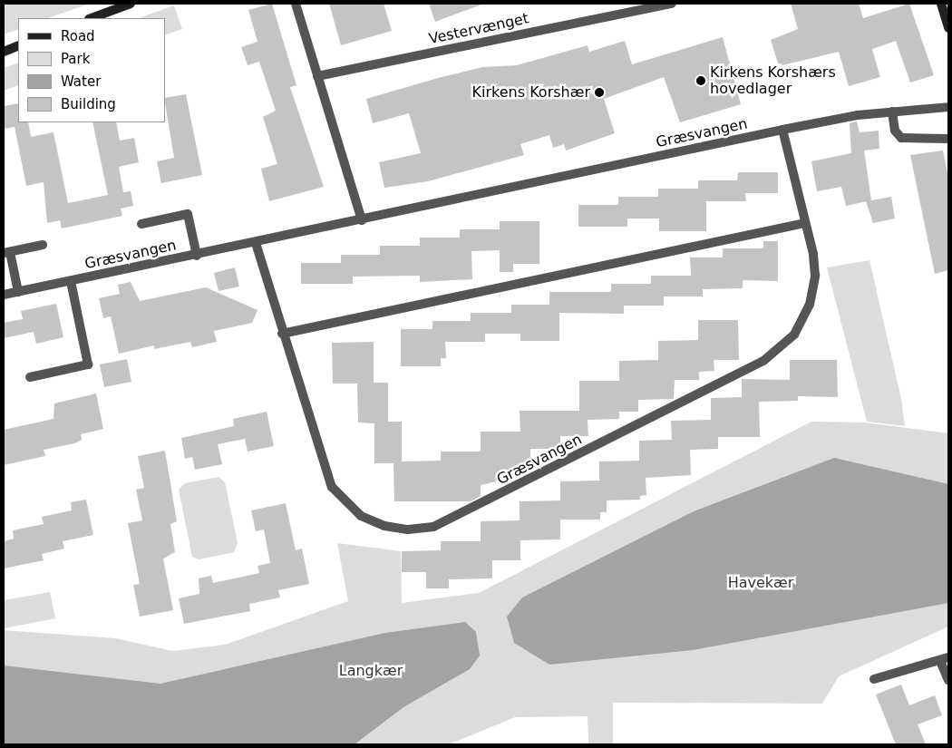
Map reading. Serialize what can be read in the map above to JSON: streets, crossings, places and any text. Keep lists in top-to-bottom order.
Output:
{
  "streets": {
    "street": ["Vestervænget", "Græsvangen"]
  },
  "parks": ["Havekær", "Langkær"],
  "places": ["Kirkens Korshærs hovedlager", "Kirkens Korshær"],
  "legend": [
    "Road",
    "Park",
    "Water",
    "Building"
  ]
}
